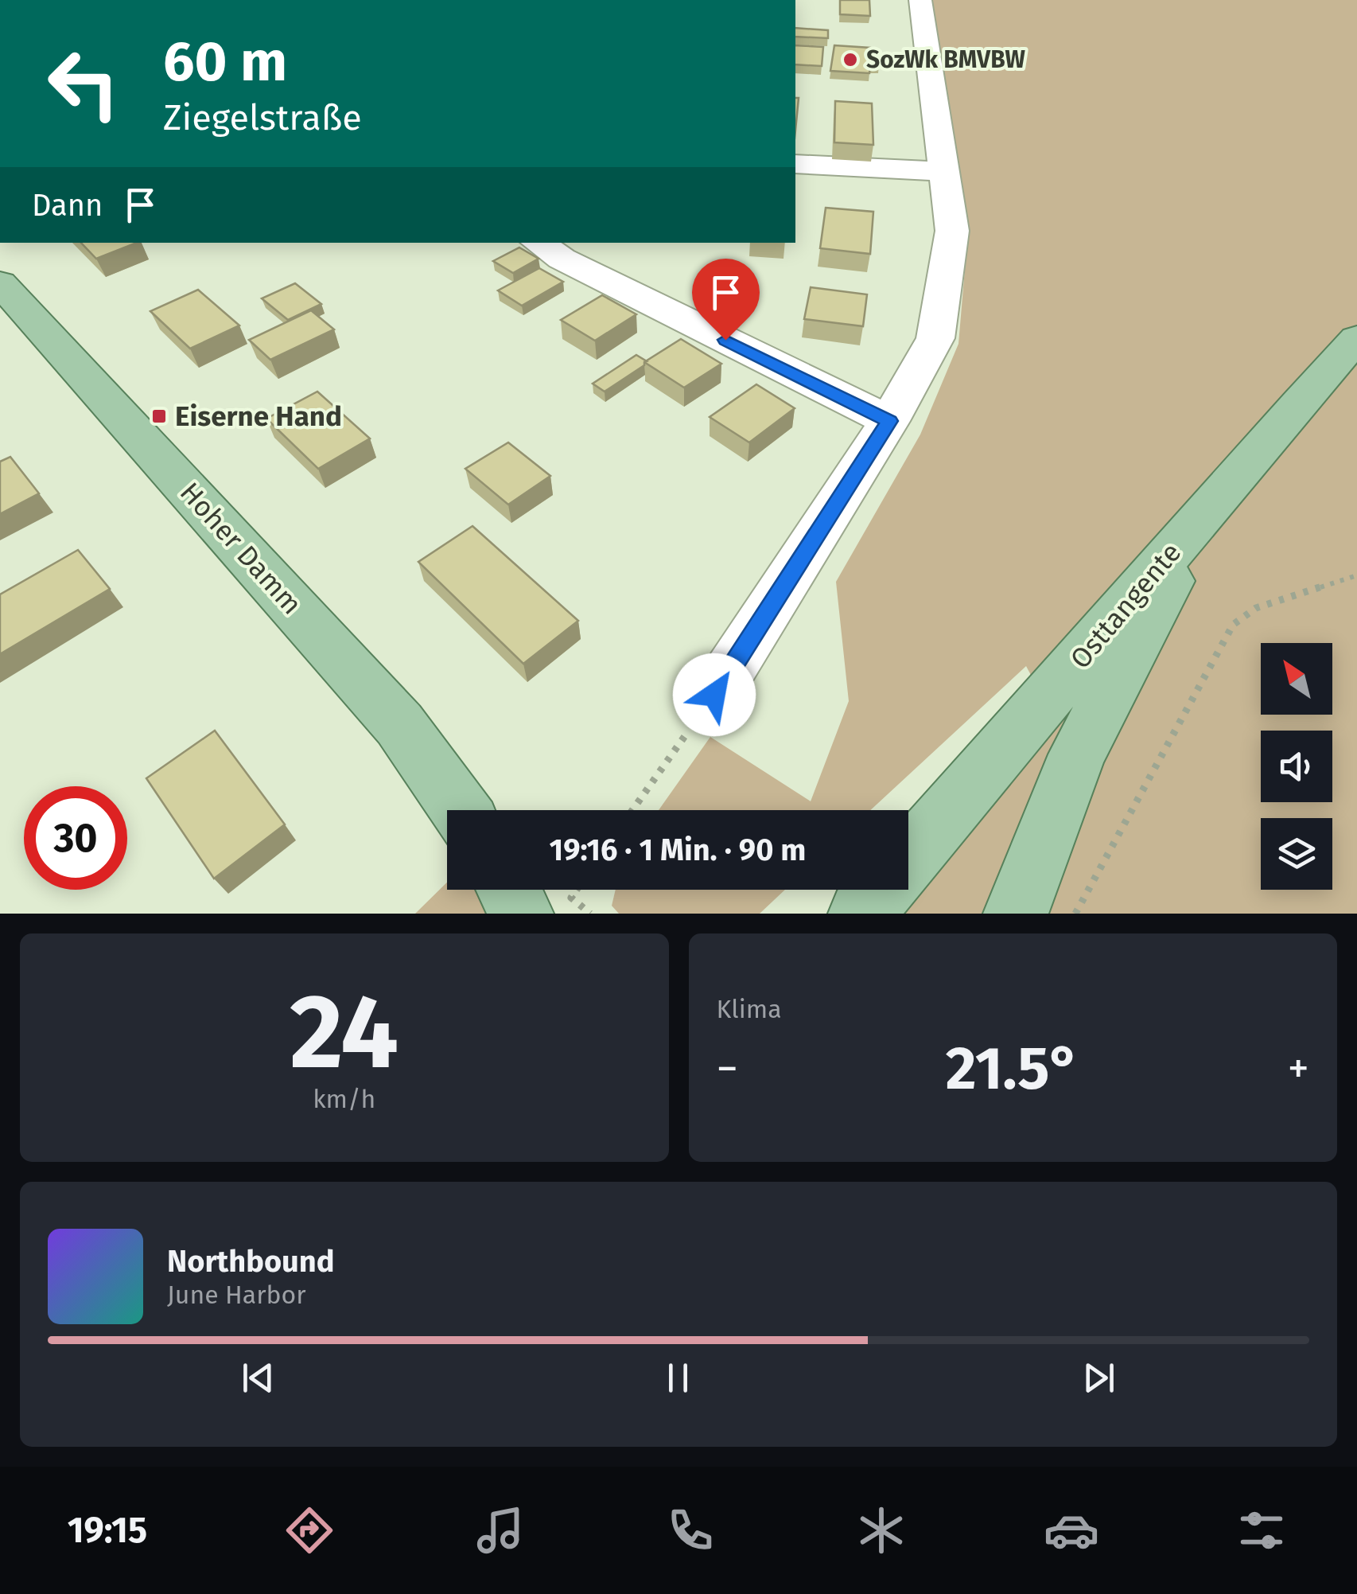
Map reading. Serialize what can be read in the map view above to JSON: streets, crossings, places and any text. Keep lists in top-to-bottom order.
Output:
{
  "streets": {
    "main road": ["Hoher Damm", "Osttangente"]
  },
  "places": {
    "other": ["SozWk BMVBW"],
    "transit": ["Eiserne Hand"]
  },
  "north": "top left",
  "page": {
    "turn": ["60 m", "Ziegelstraße"],
    "then": "Dann",
    "limit": "30",
    "trip": "19:16 · 1 Min. · 90 m",
    "tile": [
      ["24", "km/h"],
      "Klima"
    ],
    "heat": ["−", "21.5°", "+"],
    "song": ["Northbound", "June Harbor"],
    "tabs": "19:15"
  }
}
